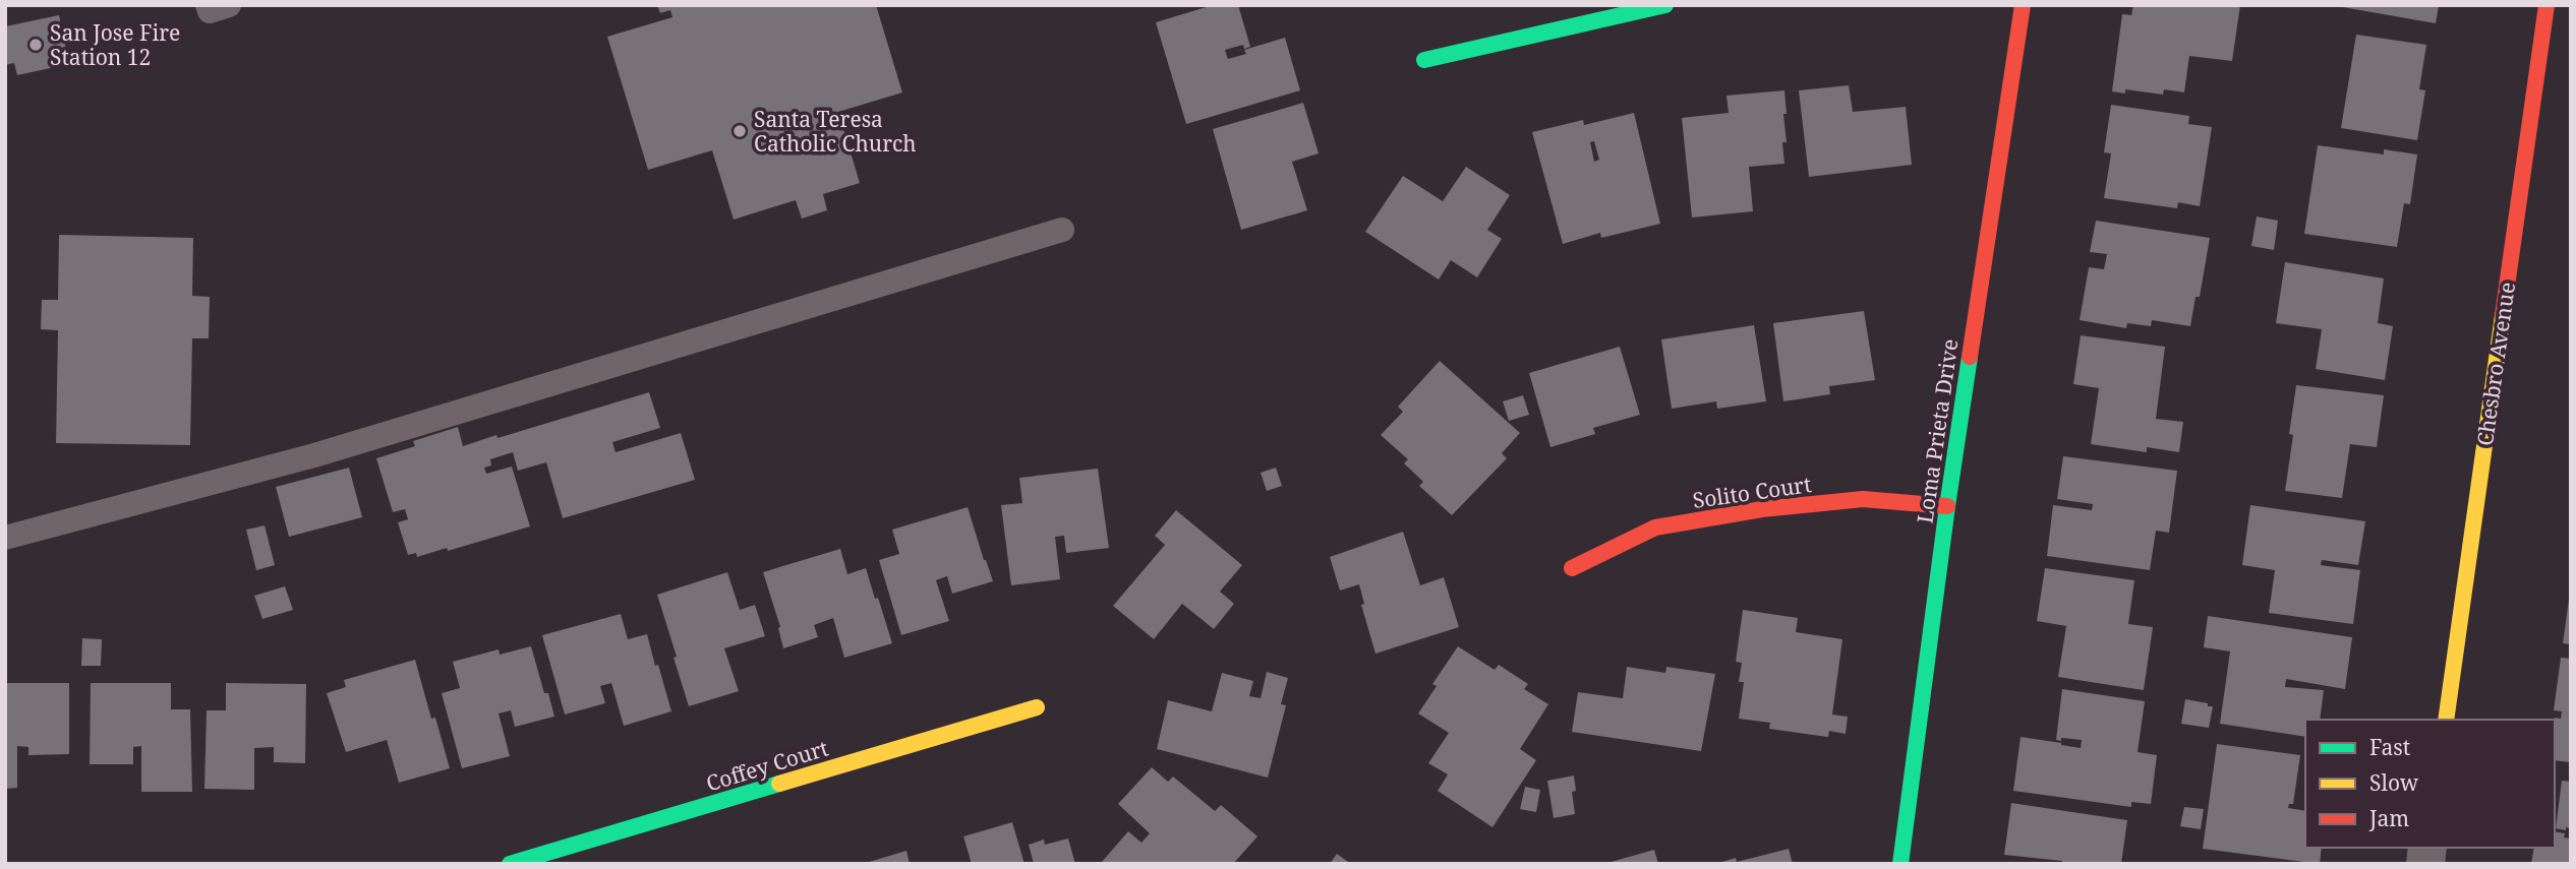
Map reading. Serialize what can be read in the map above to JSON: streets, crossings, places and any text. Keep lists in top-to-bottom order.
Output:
{
  "streets": {
    "street": [
      "Chesbro Avenue",
      "Loma Prieta Drive",
      "Solito Court",
      "Coffey Court"
    ]
  },
  "crossings": [
    ["Loma Prieta Drive", "Solito Court"]
  ],
  "places": ["San Jose Fire Station 12", "Santa Teresa Catholic Church"],
  "legend": ["Fast", "Slow", "Jam"]
}
